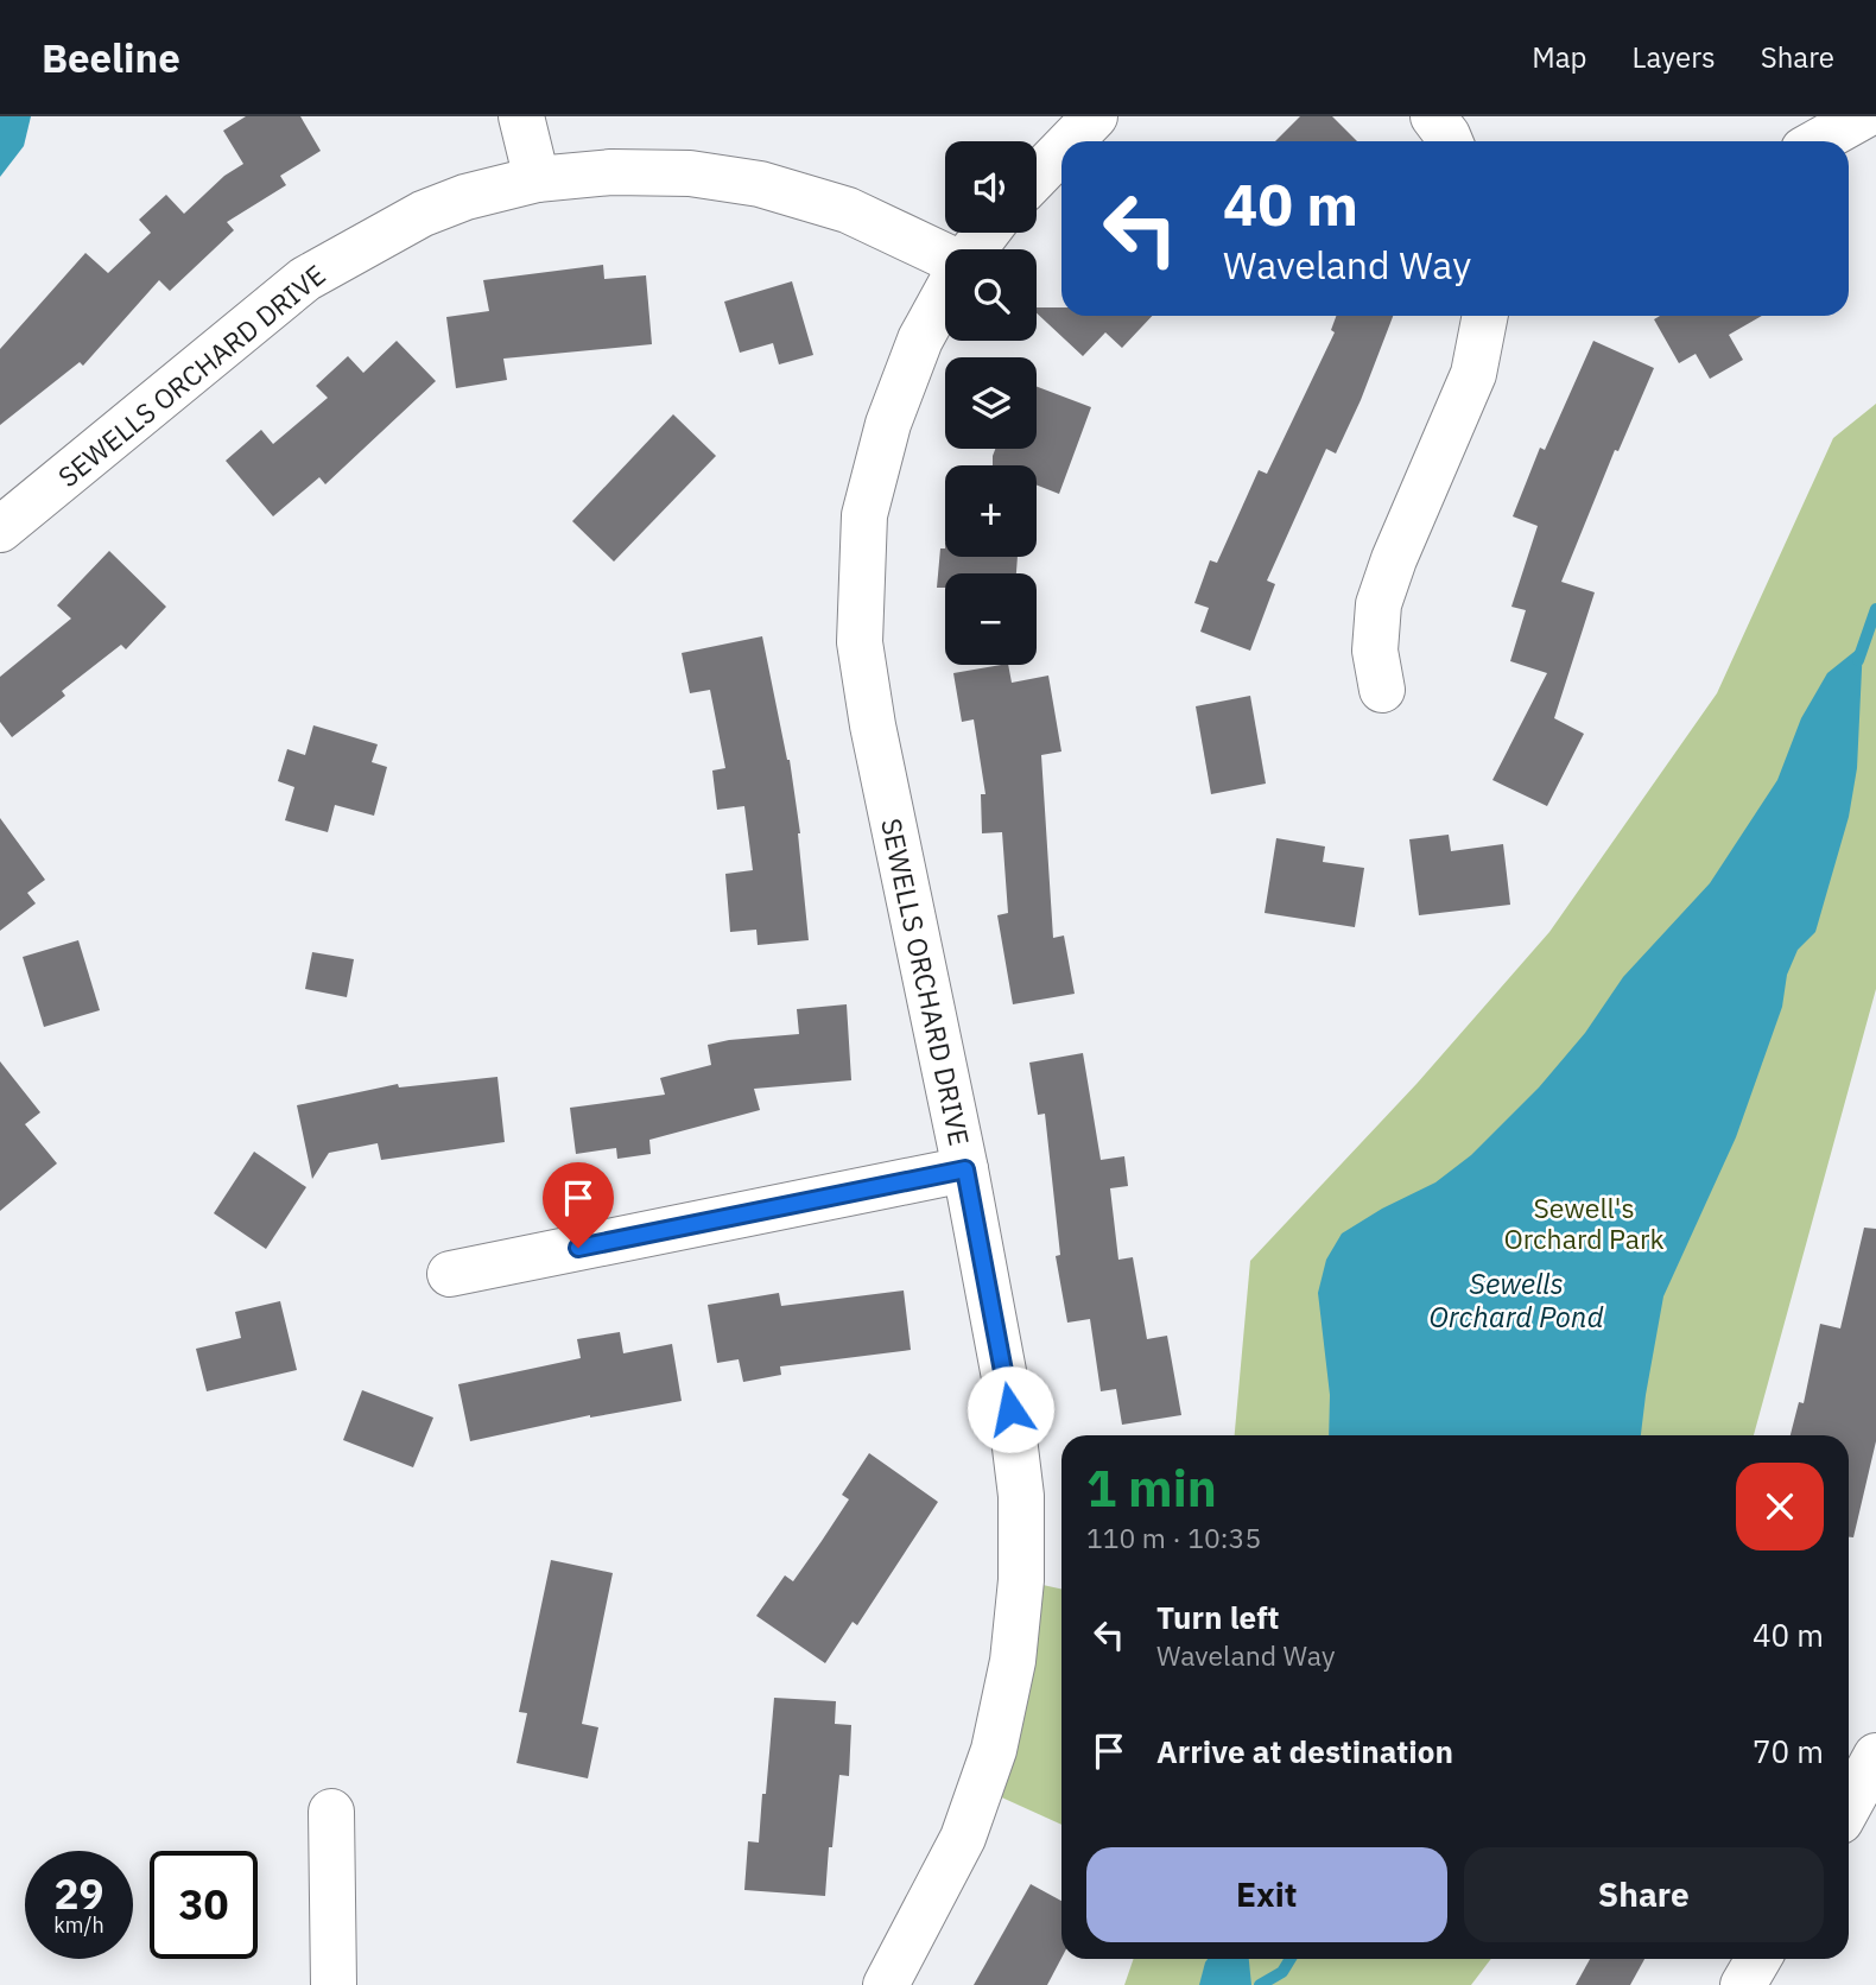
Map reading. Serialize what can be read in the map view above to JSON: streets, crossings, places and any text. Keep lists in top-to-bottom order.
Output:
{
  "streets": {
    "street": ["SEWELLS ORCHARD DRIVE"]
  },
  "water": ["Sewells Orchard Pond"],
  "parks": ["Sewell's Orchard Park"],
  "page": {
    "header": "Beeline",
    "nav": ["Map", "Layers", "Share"],
    "map_buttons": ["+", "−"],
    "turn": ["40 m", "Waveland Way"],
    "heading": ["1 min", "110 m · 10:35"],
    "list": [
      {
        "name": "Turn left",
        "note": "Waveland Way",
        "value": "40 m"
      },
      {
        "name": "Arrive at destination",
        "value": "70 m"
      }
    ],
    "buttons": ["Exit", "Share"],
    "speed": "29 km/h",
    "limit": "30"
  }
}
